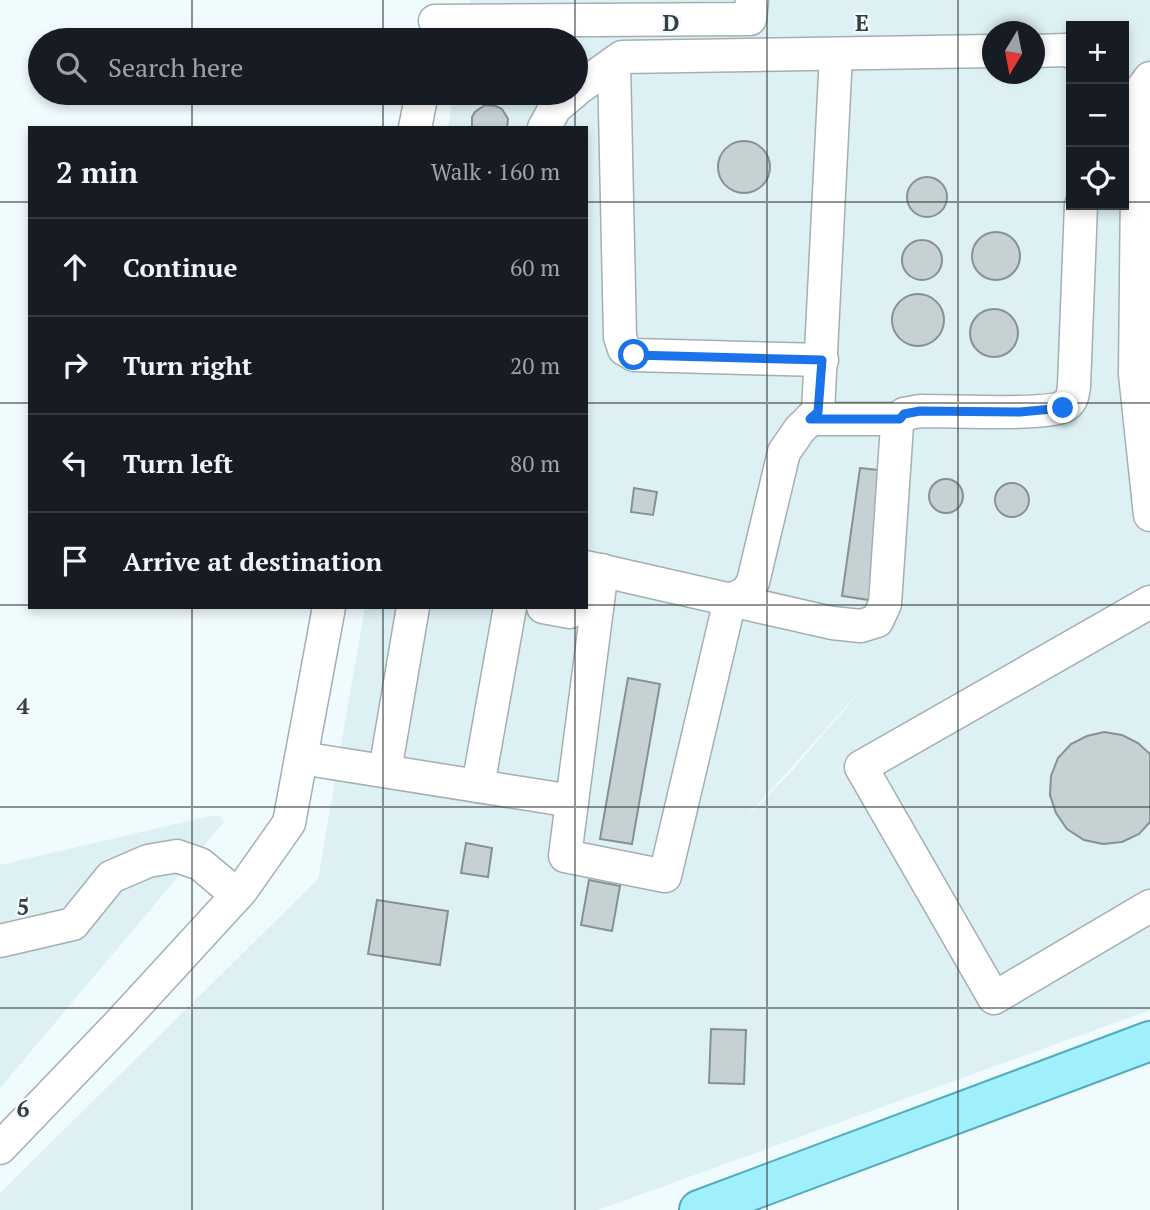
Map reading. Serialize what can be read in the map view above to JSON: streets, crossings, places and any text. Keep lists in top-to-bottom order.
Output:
{
  "north": "bottom",
  "page": {
    "map_buttons": ["+", "−"],
    "search": "Search here",
    "heading": ["2 min", "Walk · 160 m"],
    "list": [
      ["Continue", "60 m"],
      ["Turn right", "20 m"],
      ["Turn left", "80 m"],
      "Arrive at destination"
    ]
  },
  "grid": {
    "columns": ["D", "E"],
    "rows": ["4", "5", "6"]
  }
}
